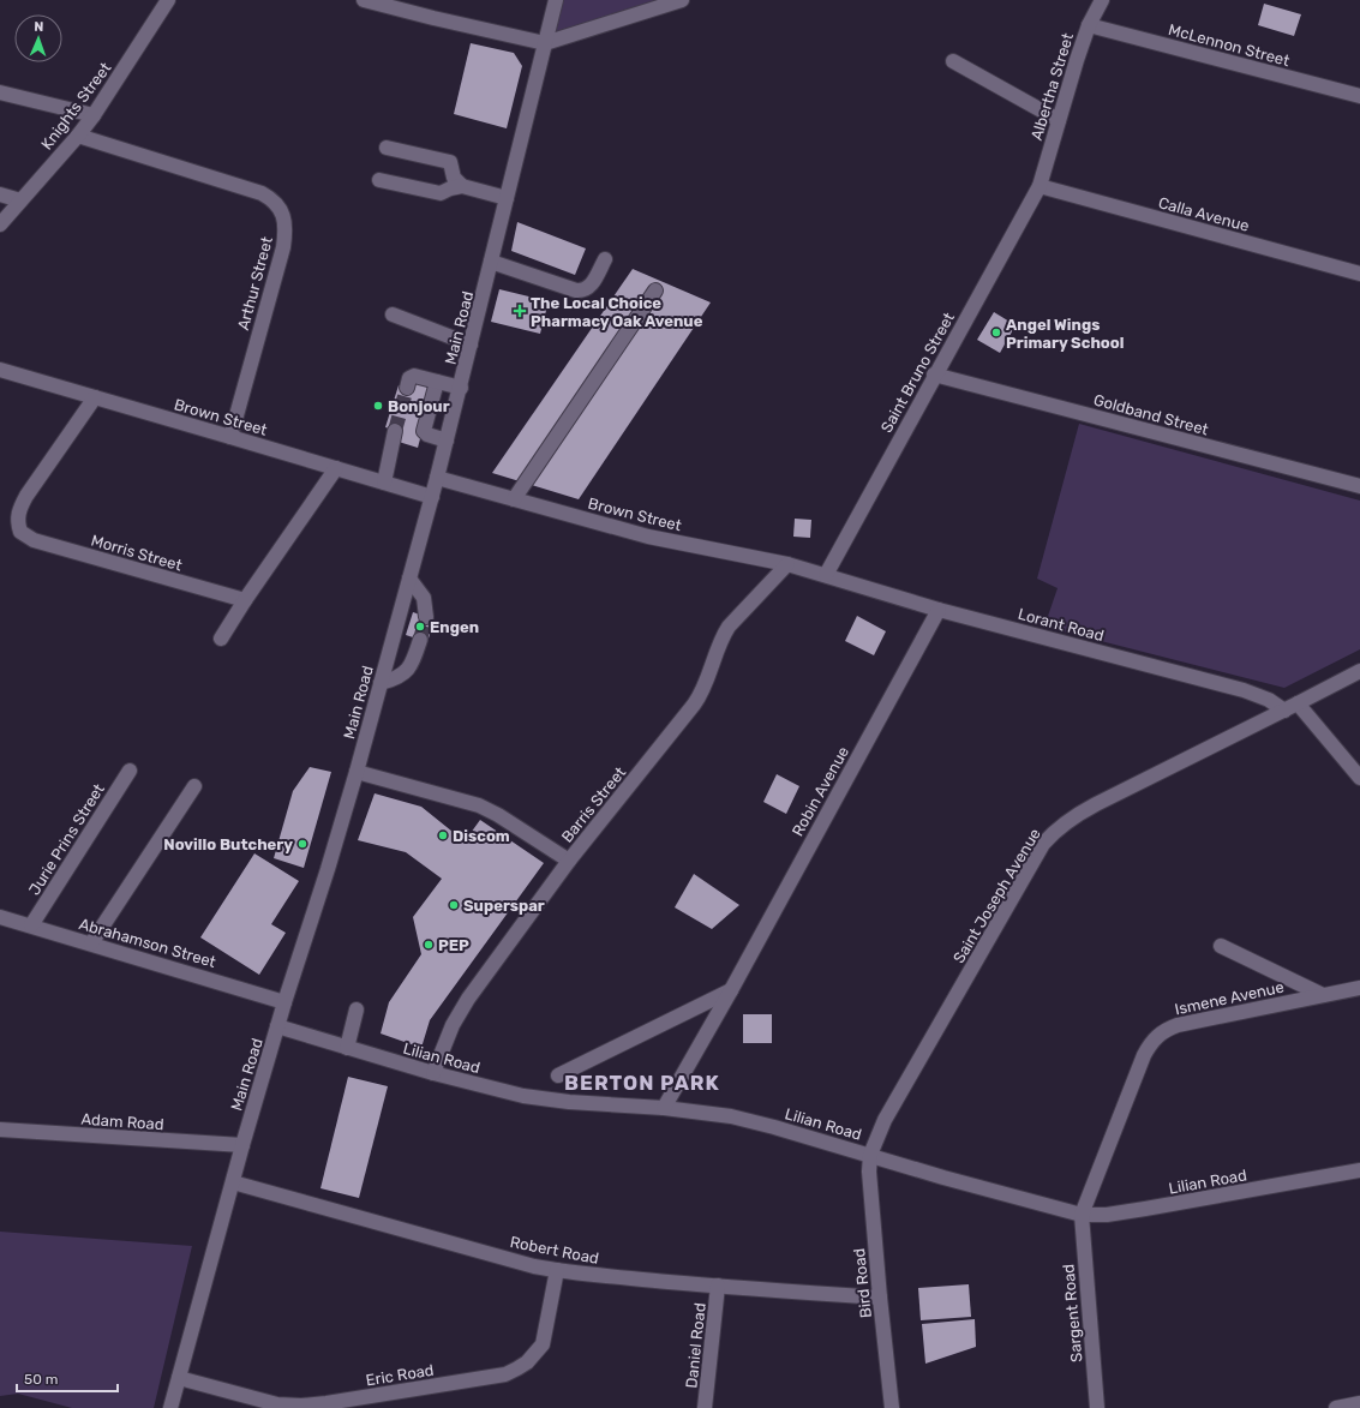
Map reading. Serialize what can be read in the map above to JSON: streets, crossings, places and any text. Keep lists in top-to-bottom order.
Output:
{
  "streets": {
    "street": [
      "McLennon Street",
      "Albertha Street",
      "Knights Street",
      "Calla Avenue",
      "Arthur Street",
      "Main Road",
      "Saint Bruno Street",
      "Goldband Street",
      "Brown Street",
      "Morris Street",
      "Lorant Road",
      "Robin Avenue",
      "Barris Street",
      "Jurie Prins Street",
      "Saint Joseph Avenue",
      "Abrahamson Street",
      "Ismene Avenue",
      "Lilian Road",
      "Adam Road",
      "Robert Road",
      "Bird Road",
      "Sargent Road",
      "Daniel Road",
      "Eric Road"
    ]
  },
  "crossings": [
    ["McLennon Street", "Albertha Street"],
    ["Albertha Street", "Calla Avenue"],
    ["Albertha Street", "Saint Bruno Street"],
    ["Knights Street", "Arthur Street"],
    ["Calla Avenue", "Saint Bruno Street"],
    ["Arthur Street", "Brown Street"],
    ["Main Road", "Brown Street"],
    ["Main Road", "Abrahamson Street"],
    ["Main Road", "Lilian Road"],
    ["Main Road", "Adam Road"],
    ["Main Road", "Robert Road"],
    ["Main Road", "Eric Road"],
    ["Saint Bruno Street", "Goldband Street"],
    ["Saint Bruno Street", "Brown Street"],
    ["Saint Bruno Street", "Lorant Road"],
    ["Brown Street", "Morris Street"],
    ["Brown Street", "Lorant Road"],
    ["Brown Street", "Barris Street"],
    ["Lorant Road", "Robin Avenue"],
    ["Lorant Road", "Saint Joseph Avenue"],
    ["Robin Avenue", "Lilian Road"],
    ["Barris Street", "Lilian Road"],
    ["Jurie Prins Street", "Abrahamson Street"],
    ["Saint Joseph Avenue", "Lilian Road"],
    ["Saint Joseph Avenue", "Bird Road"],
    ["Ismene Avenue", "Lilian Road"],
    ["Ismene Avenue", "Sargent Road"],
    ["Lilian Road", "Bird Road"],
    ["Lilian Road", "Sargent Road"],
    ["Robert Road", "Bird Road"],
    ["Robert Road", "Daniel Road"],
    ["Robert Road", "Eric Road"]
  ],
  "districts": ["BERTON PARK"],
  "places": {
    "health": ["The Local Choice Pharmacy Oak Avenue"],
    "other": [
      "Angel Wings Primary School",
      "Bonjour",
      "Engen",
      "Discom",
      "Novillo Butchery",
      "Superspar",
      "PEP"
    ]
  },
  "scale_bar": "50 m",
  "north": "top"
}
